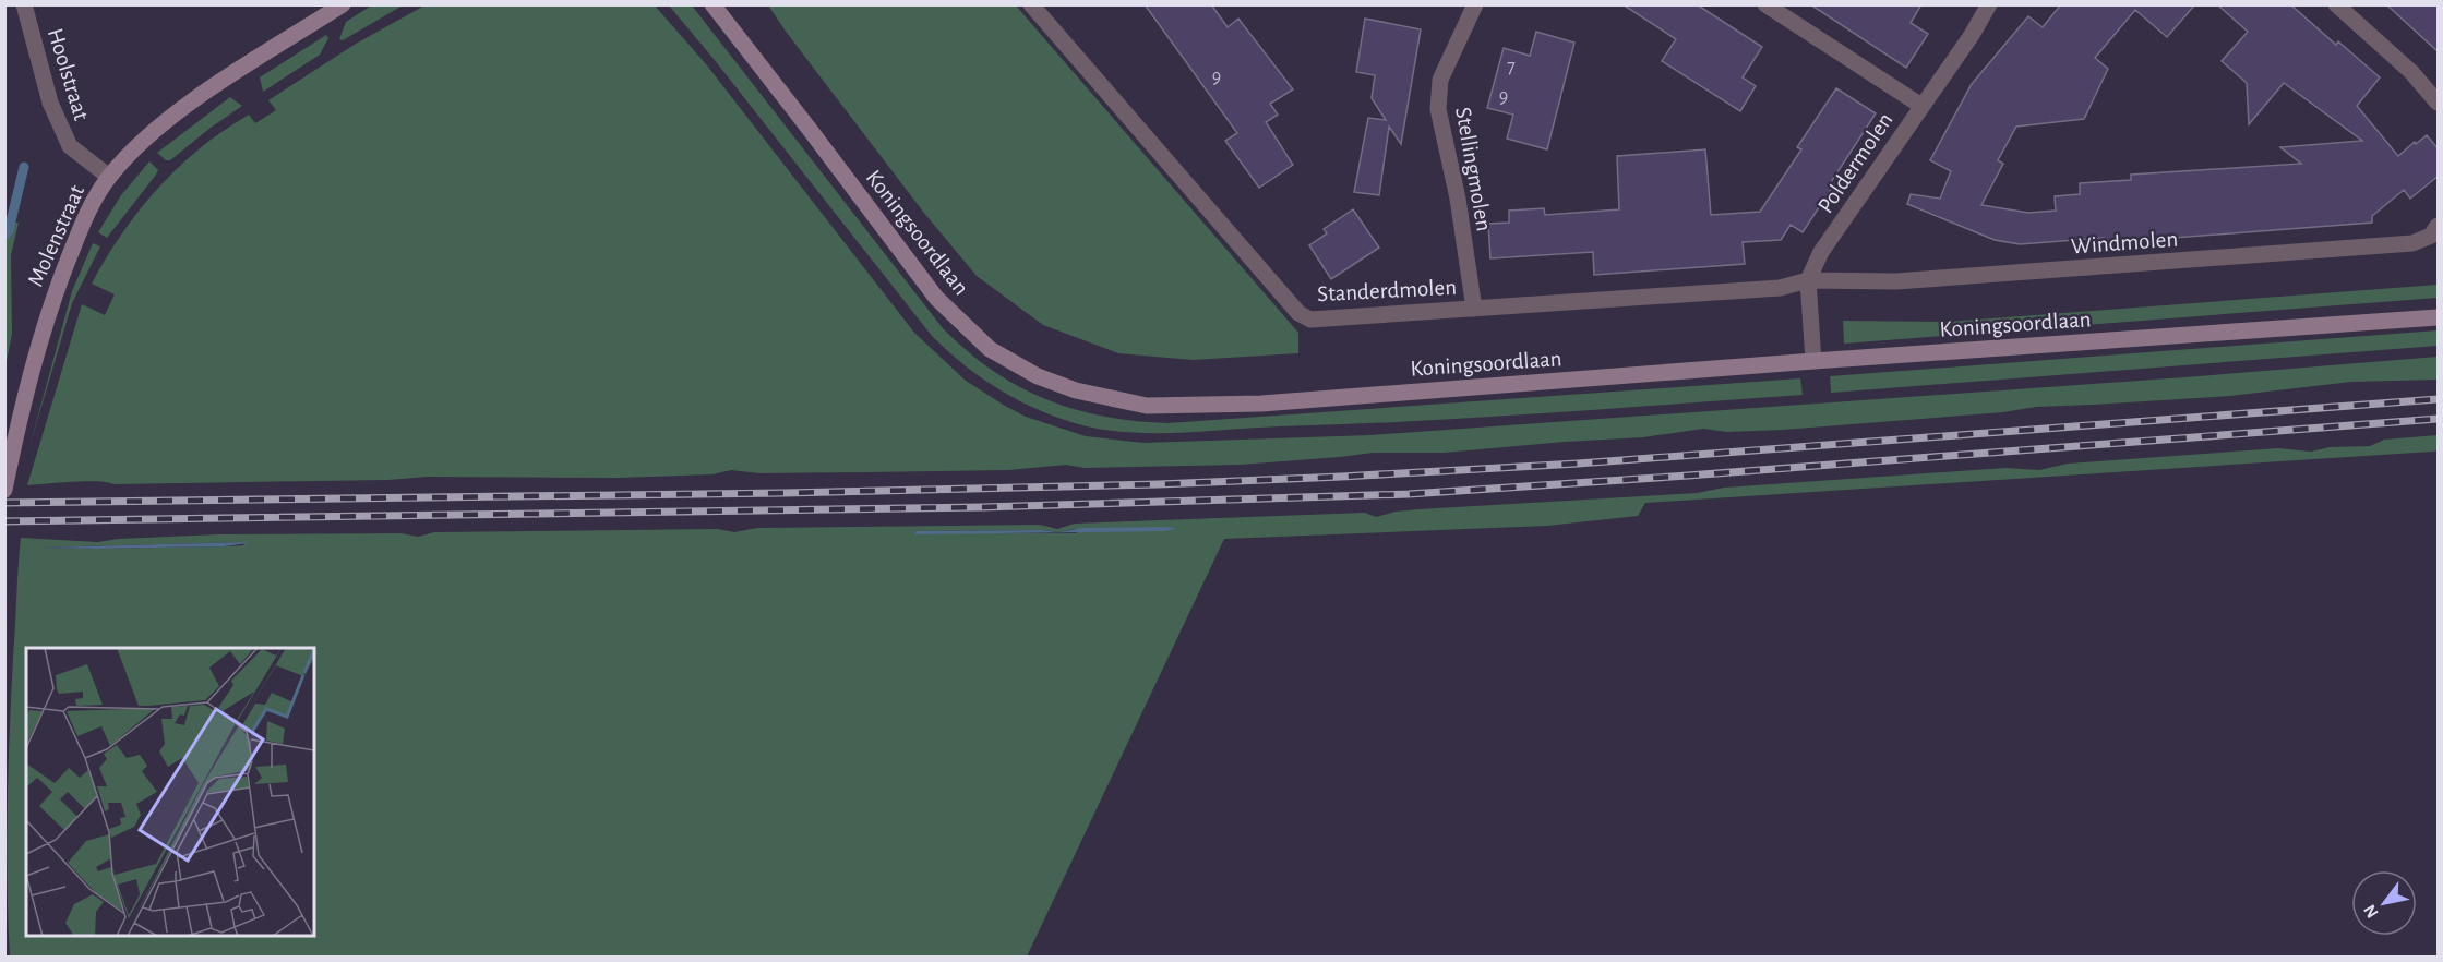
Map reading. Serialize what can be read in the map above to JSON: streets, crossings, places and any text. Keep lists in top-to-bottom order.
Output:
{
  "streets": {
    "street": [
      "Hoolstraat",
      "Poldermolen",
      "Stellingmolen",
      "Koningsoordlaan",
      "Molenstraat",
      "Windmolen",
      "Standerdmolen"
    ]
  },
  "crossings": [
    ["Hoolstraat", "Molenstraat"],
    ["Poldermolen", "Koningsoordlaan"],
    ["Poldermolen", "Windmolen"],
    ["Poldermolen", "Standerdmolen"],
    ["Stellingmolen", "Standerdmolen"],
    ["Windmolen", "Standerdmolen"]
  ],
  "house_numbers": ["7", "9", "9"],
  "north": "bottom left"
}
